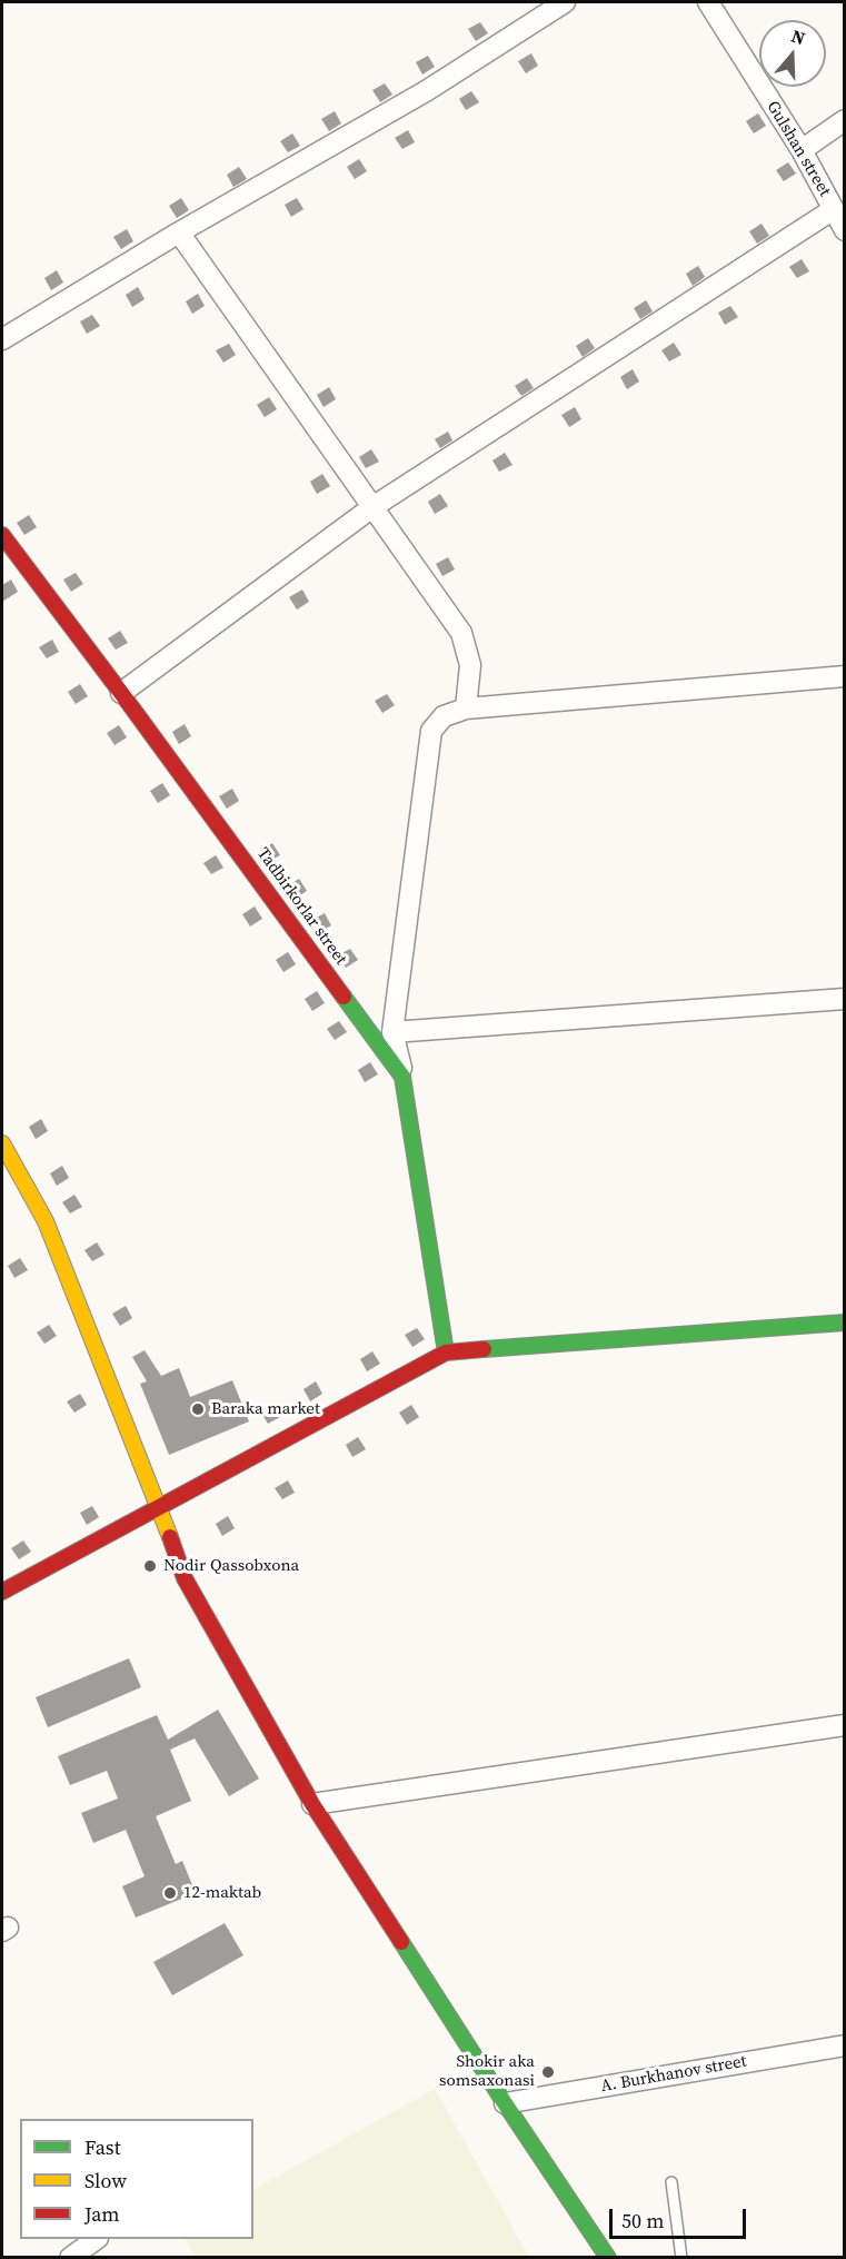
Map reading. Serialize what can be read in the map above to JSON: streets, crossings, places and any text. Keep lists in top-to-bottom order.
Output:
{
  "streets": {
    "street": ["Gulshan street", "Tadbirkorlar street", "A. Burkhanov street"]
  },
  "places": [
    "Baraka market",
    "Nodir Qassobxona",
    "12-maktab",
    "Shokir aka somsaxonasi"
  ],
  "legend": ["Fast", "Slow", "Jam"],
  "scale_bar": "50 m",
  "north": "top"
}
